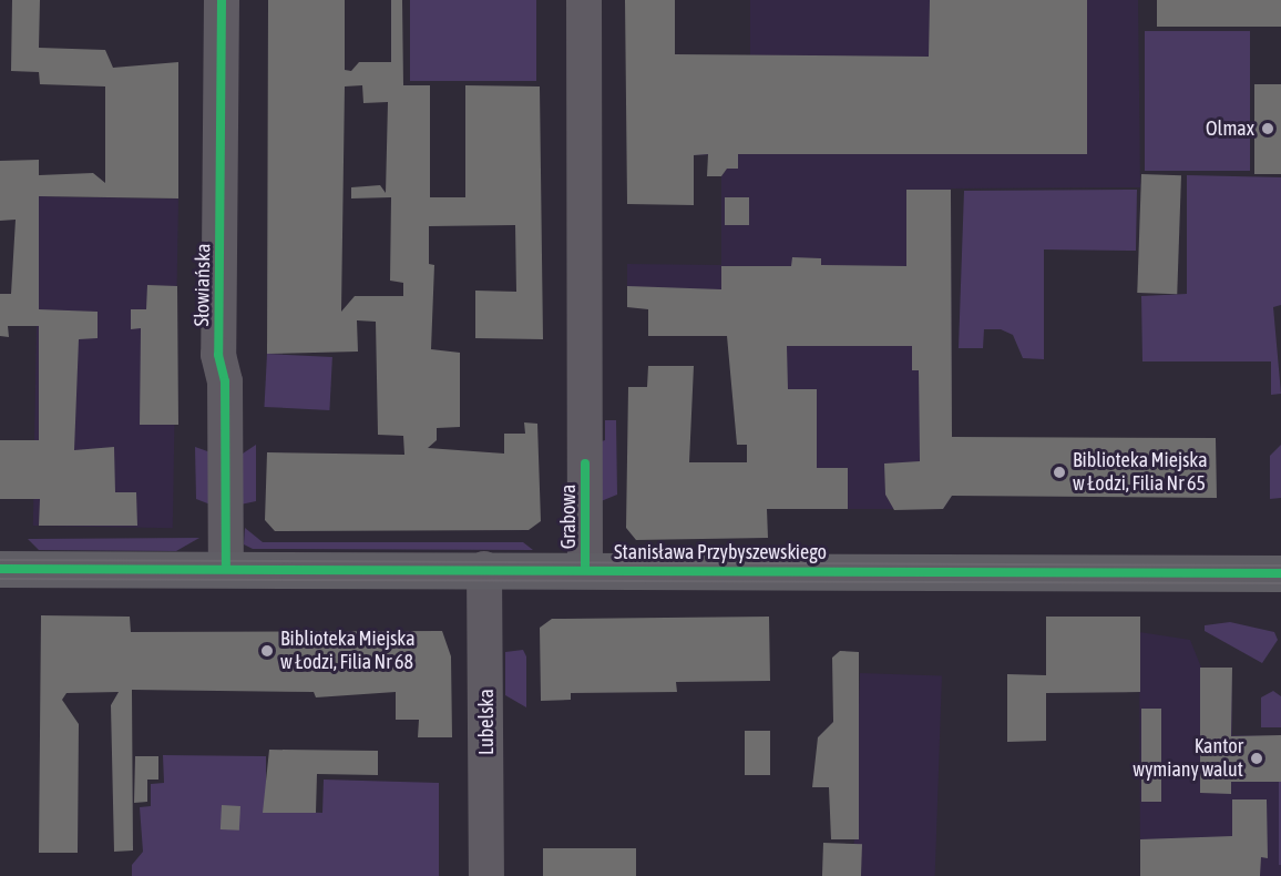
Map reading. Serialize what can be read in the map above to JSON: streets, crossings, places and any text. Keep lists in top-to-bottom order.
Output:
{
  "streets": {
    "street": [
      "Słowiańska",
      "Grabowa",
      "Stanisława Przybyszewskiego",
      "Lubelska"
    ]
  },
  "crossings": [
    ["Słowiańska", "Stanisława Przybyszewskiego"],
    ["Grabowa", "Stanisława Przybyszewskiego"],
    ["Stanisława Przybyszewskiego", "Lubelska"]
  ],
  "places": [
    "Olmax",
    "Biblioteka Miejska w Łodzi, Filia Nr 65",
    "Biblioteka Miejska w Łodzi, Filia Nr 68",
    "Kantor wymiany walut"
  ]
}
